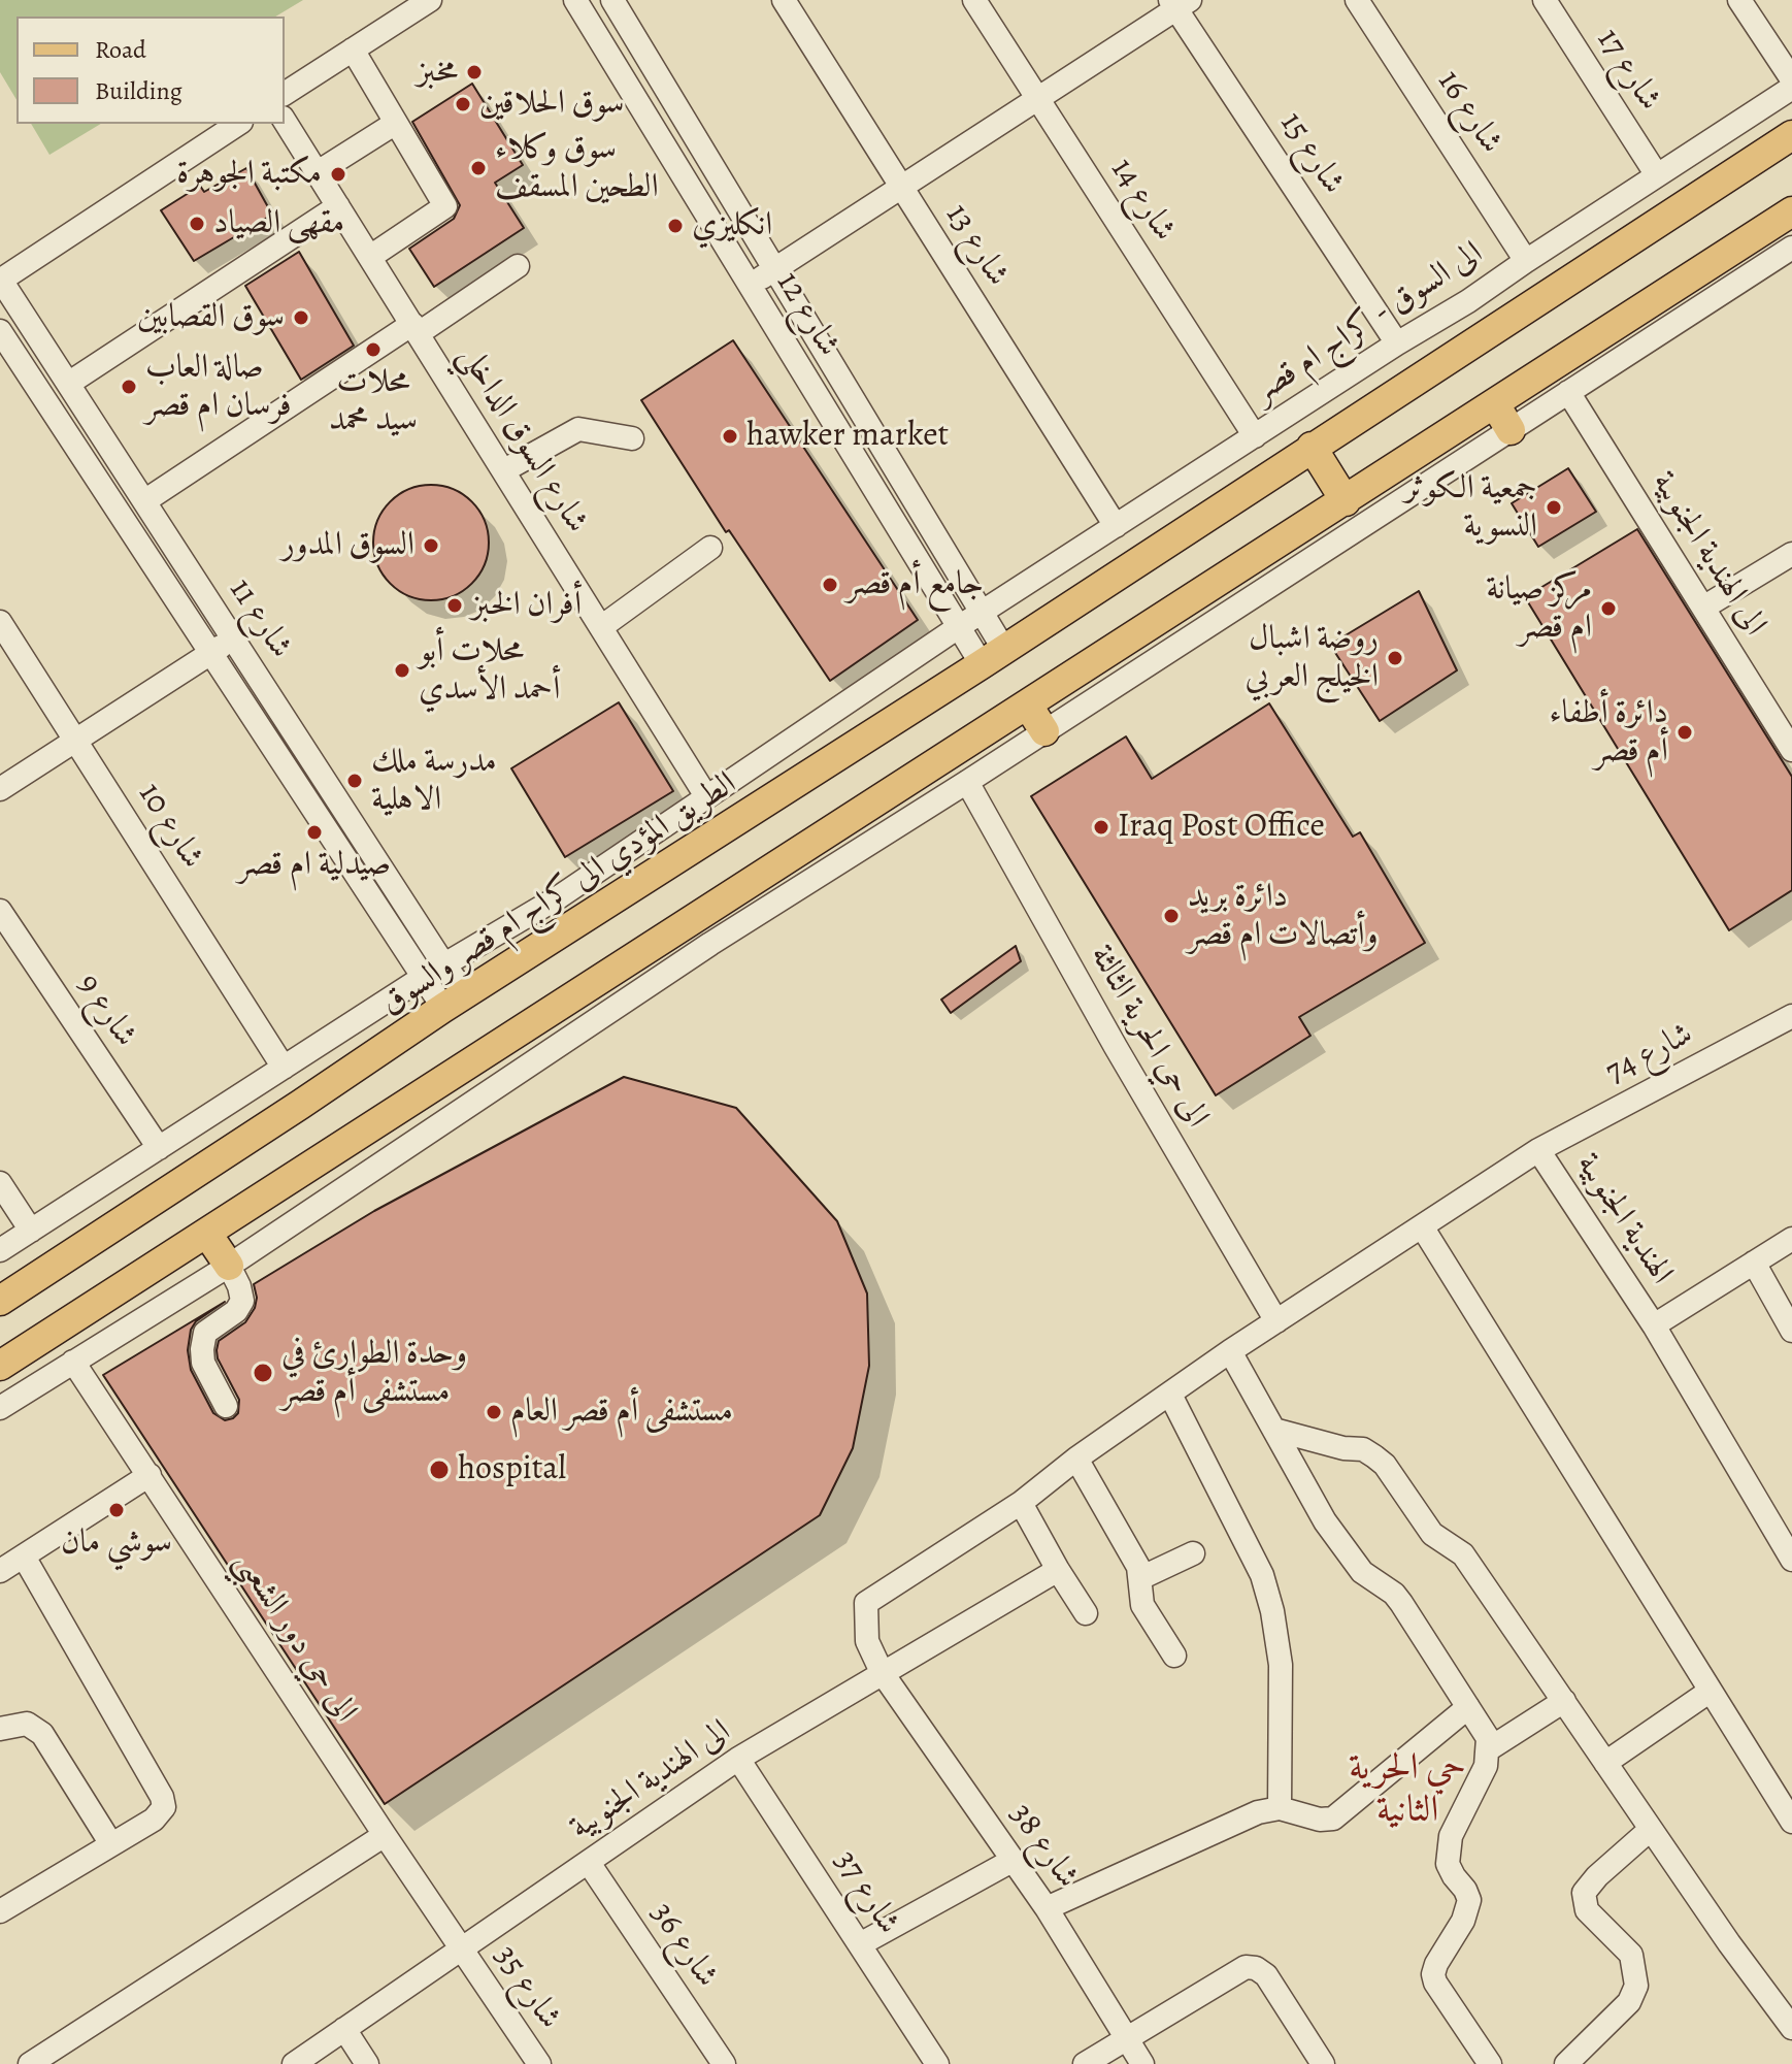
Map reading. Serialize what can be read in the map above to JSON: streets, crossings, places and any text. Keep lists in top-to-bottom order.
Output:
{
  "streets": {
    "main road": ["الطريق المؤدي الى كراج ام قصر والسوق"],
    "street": [
      "شارع 17",
      "شارع 16",
      "شارع 15",
      "شارع 14",
      "شارع 13",
      "شارع 12",
      "الى السوق - كراج ام قصر",
      "شارع السوق الداخلي",
      "الى الهندية الجنوبية",
      "شارع 11",
      "شارع 10",
      "شارع 9",
      "الى حي الحرية الثالثة",
      "شارع 74",
      "الهندية الجنوبية",
      "الى حي دور الشعبي",
      "شارع 38",
      "شارع 37",
      "شارع 36",
      "شارع 35"
    ]
  },
  "crossings": [
    ["شارع 17", "الى السوق - كراج ام قصر"],
    ["شارع 16", "الى السوق - كراج ام قصر"],
    ["شارع 15", "الى السوق - كراج ام قصر"],
    ["شارع 14", "الى السوق - كراج ام قصر"],
    ["شارع 13", "الى السوق - كراج ام قصر"],
    ["شارع 12", "الى السوق - كراج ام قصر"],
    ["شارع 12", "الطريق المؤدي الى كراج ام قصر والسوق"],
    ["الى السوق - كراج ام قصر", "شارع السوق الداخلي"],
    ["الى السوق - كراج ام قصر", "شارع 11"],
    ["الى السوق - كراج ام قصر", "شارع 10"],
    ["الى السوق - كراج ام قصر", "شارع 9"],
    ["الى الهندية الجنوبية", "الى حي دور الشعبي"],
    ["الى الهندية الجنوبية", "شارع 38"],
    ["الى الهندية الجنوبية", "شارع 37"],
    ["الى الهندية الجنوبية", "شارع 36"],
    ["الى الهندية الجنوبية", "شارع 35"],
    ["شارع 11", "الطريق المؤدي الى كراج ام قصر والسوق"],
    ["الى حي الحرية الثالثة", "شارع 74"],
    ["شارع 74", "الهندية الجنوبية"],
    ["شارع 74", "شارع 38"],
    ["الى حي دور الشعبي", "شارع 35"]
  ],
  "districts": ["حي الحرية الثانية"],
  "places": [
    "مخبز",
    "سوق الحلاقين",
    "سوق وكلاء الطحين المسقف",
    "مكتبة الجوهرة",
    "مقهى الصياد",
    "انكليزي",
    "سوق القصابين",
    "محلات سيد محمد",
    "صالة العاب فرسان ام قصر",
    "hawker market",
    "جمعية الكوثر النسوية",
    "السوق المدور",
    "جامع أم قصر",
    "أفران الخبز",
    "مركز صيانة ام قصر",
    "روضة اشبال الخيلج العربي",
    "محلات أبو أحمد الأسدي",
    "دائرة أطفاء أم قصر",
    "مدرسة ملك الاهلية",
    "Iraq Post Office",
    "صيدلية ام قصر",
    "دائرة بريد وأتصالات ام قصر",
    "وحدة الطوارئ في مستشفى أم قصر",
    "مستشفى أم قصر العام",
    "hospital",
    "سوشي مان"
  ],
  "legend": ["Road", "Building"]
}
